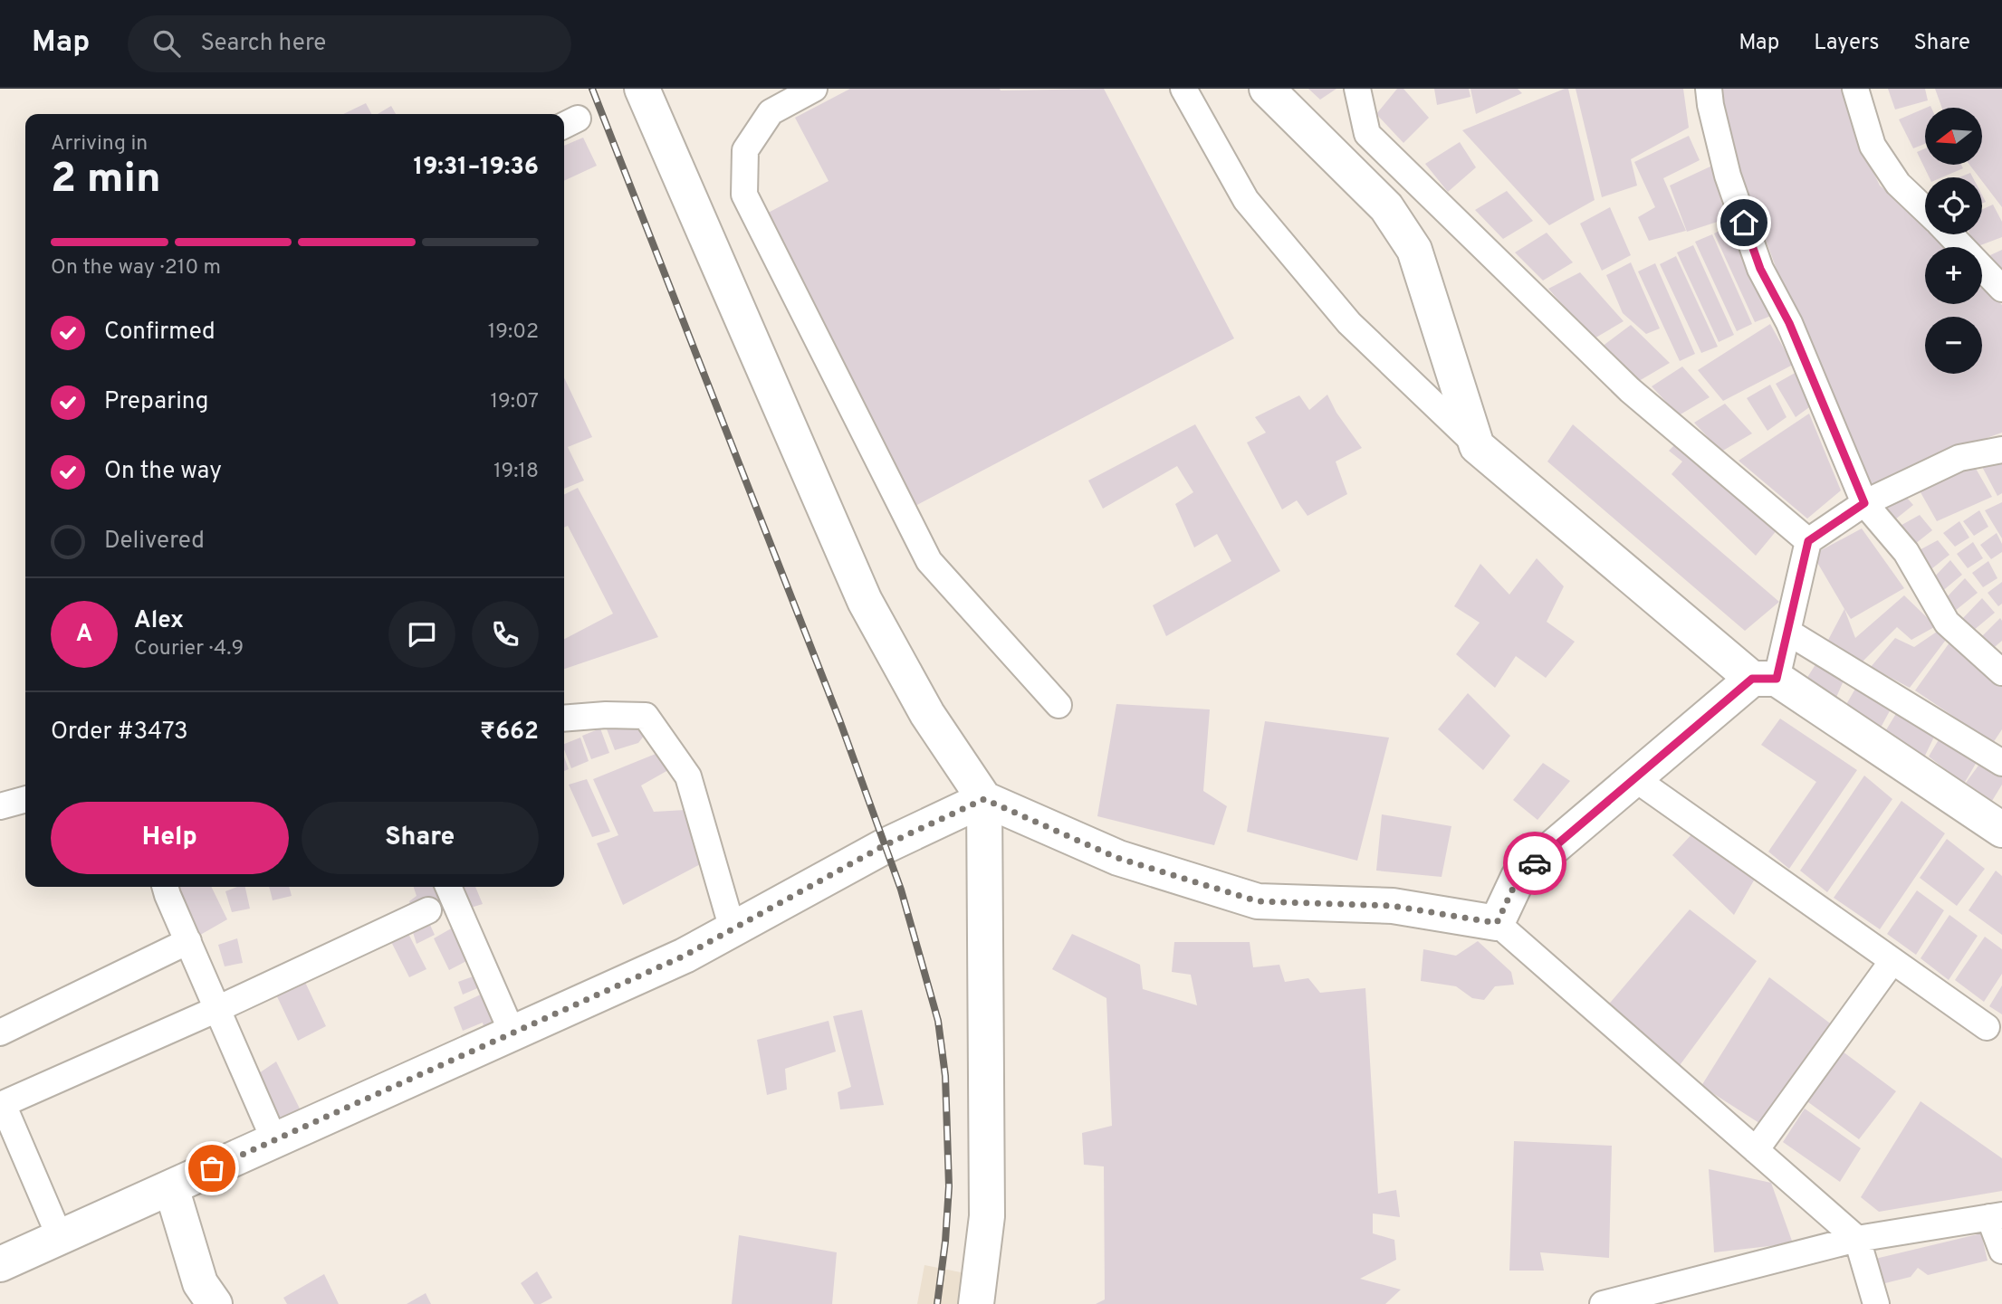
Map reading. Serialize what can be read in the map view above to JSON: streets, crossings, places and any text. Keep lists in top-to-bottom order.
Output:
{
  "north": "left",
  "page": {
    "header": "Map",
    "search": "Search here",
    "nav": ["Map", "Layers", "Share"],
    "map_buttons": ["+", "−"],
    "heading": ["2 min", "Arriving in", "19:31–19:36"],
    "panel": [
      "Alex",
      "Courier · 4.9",
      "Order #3473",
      "₹662"
    ],
    "bar": "On the way · 210 m",
    "list": [
      ["Confirmed", "19:02"],
      ["Preparing", "19:07"],
      ["On the way", "19:18"],
      "Delivered"
    ],
    "round": "A",
    "buttons": ["Help", "Share"]
  }
}
